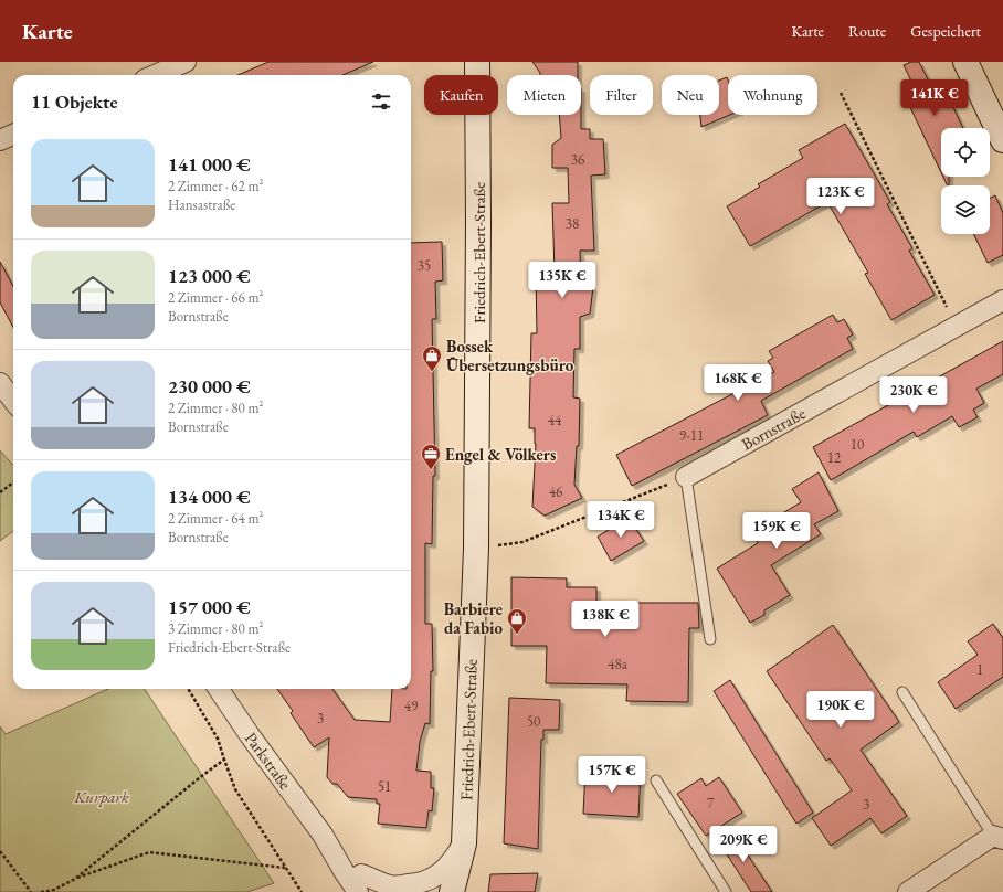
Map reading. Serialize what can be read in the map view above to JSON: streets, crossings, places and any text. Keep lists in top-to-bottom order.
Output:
{
  "streets": {
    "main road": ["Friedrich-Ebert-Straße"],
    "street": ["Bornstraße", "Parkstraße"]
  },
  "parks": ["Kurpark"],
  "places": {
    "shop": ["Bossek Übersetzungsbüro", "Barbiere da Fabio"],
    "office": ["Engel & Völkers"]
  },
  "house_numbers": [
    "36",
    "38",
    "35",
    "44",
    "9-11",
    "10",
    "12",
    "46",
    "48a",
    "1",
    "49",
    "3",
    "50",
    "51",
    "7",
    "3"
  ],
  "page": {
    "header": "Karte",
    "nav": ["Karte", "Route", "Gespeichert"],
    "chip": [
      "Kaufen",
      "Mieten",
      "Filter",
      "Neu",
      "Wohnung"
    ],
    "heading": "11 Objekte",
    "price": [
      "141K €",
      "123K €",
      "135K €",
      "168K €",
      "230K €",
      "134K €",
      "159K €",
      "138K €",
      "190K €",
      "157K €",
      "209K €"
    ],
    "list": [
      {
        "name": "141 000 €",
        "note": "2 Zimmer · 62 m² · Hansastraße"
      },
      {
        "name": "123 000 €",
        "note": "2 Zimmer · 66 m² · Bornstraße"
      },
      {
        "name": "230 000 €",
        "note": "2 Zimmer · 80 m² · Bornstraße"
      },
      {
        "name": "134 000 €",
        "note": "2 Zimmer · 64 m² · Bornstraße"
      },
      {
        "name": "157 000 €",
        "note": "3 Zimmer · 80 m² · Friedrich-Ebert-Straße"
      }
    ]
  }
}
